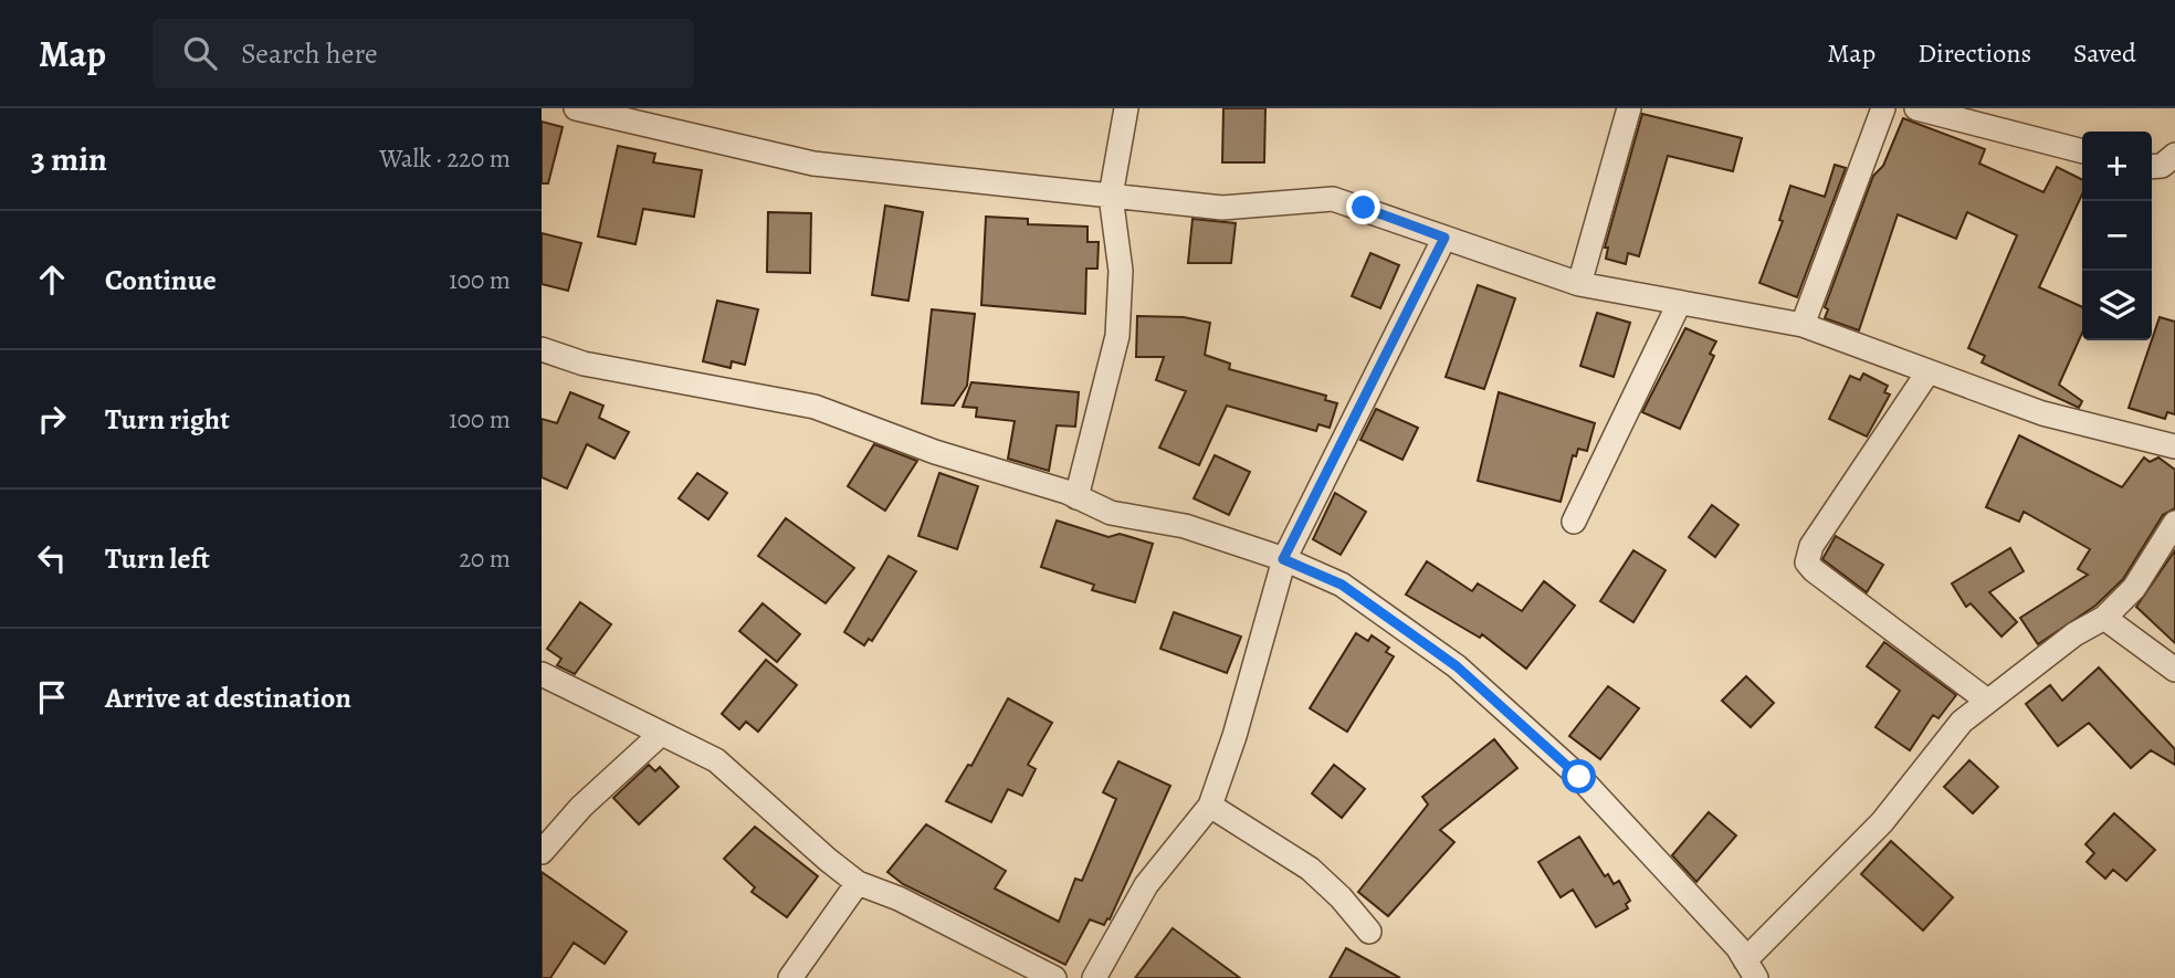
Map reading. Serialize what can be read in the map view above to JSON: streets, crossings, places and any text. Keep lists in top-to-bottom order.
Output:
{
  "page": {
    "header": "Map",
    "search": "Search here",
    "nav": ["Map", "Directions", "Saved"],
    "heading": ["3 min", "Walk · 220 m"],
    "map_buttons": ["+", "−"],
    "list": [
      ["Continue", "100 m"],
      ["Turn right", "100 m"],
      ["Turn left", "20 m"],
      "Arrive at destination"
    ]
  }
}
